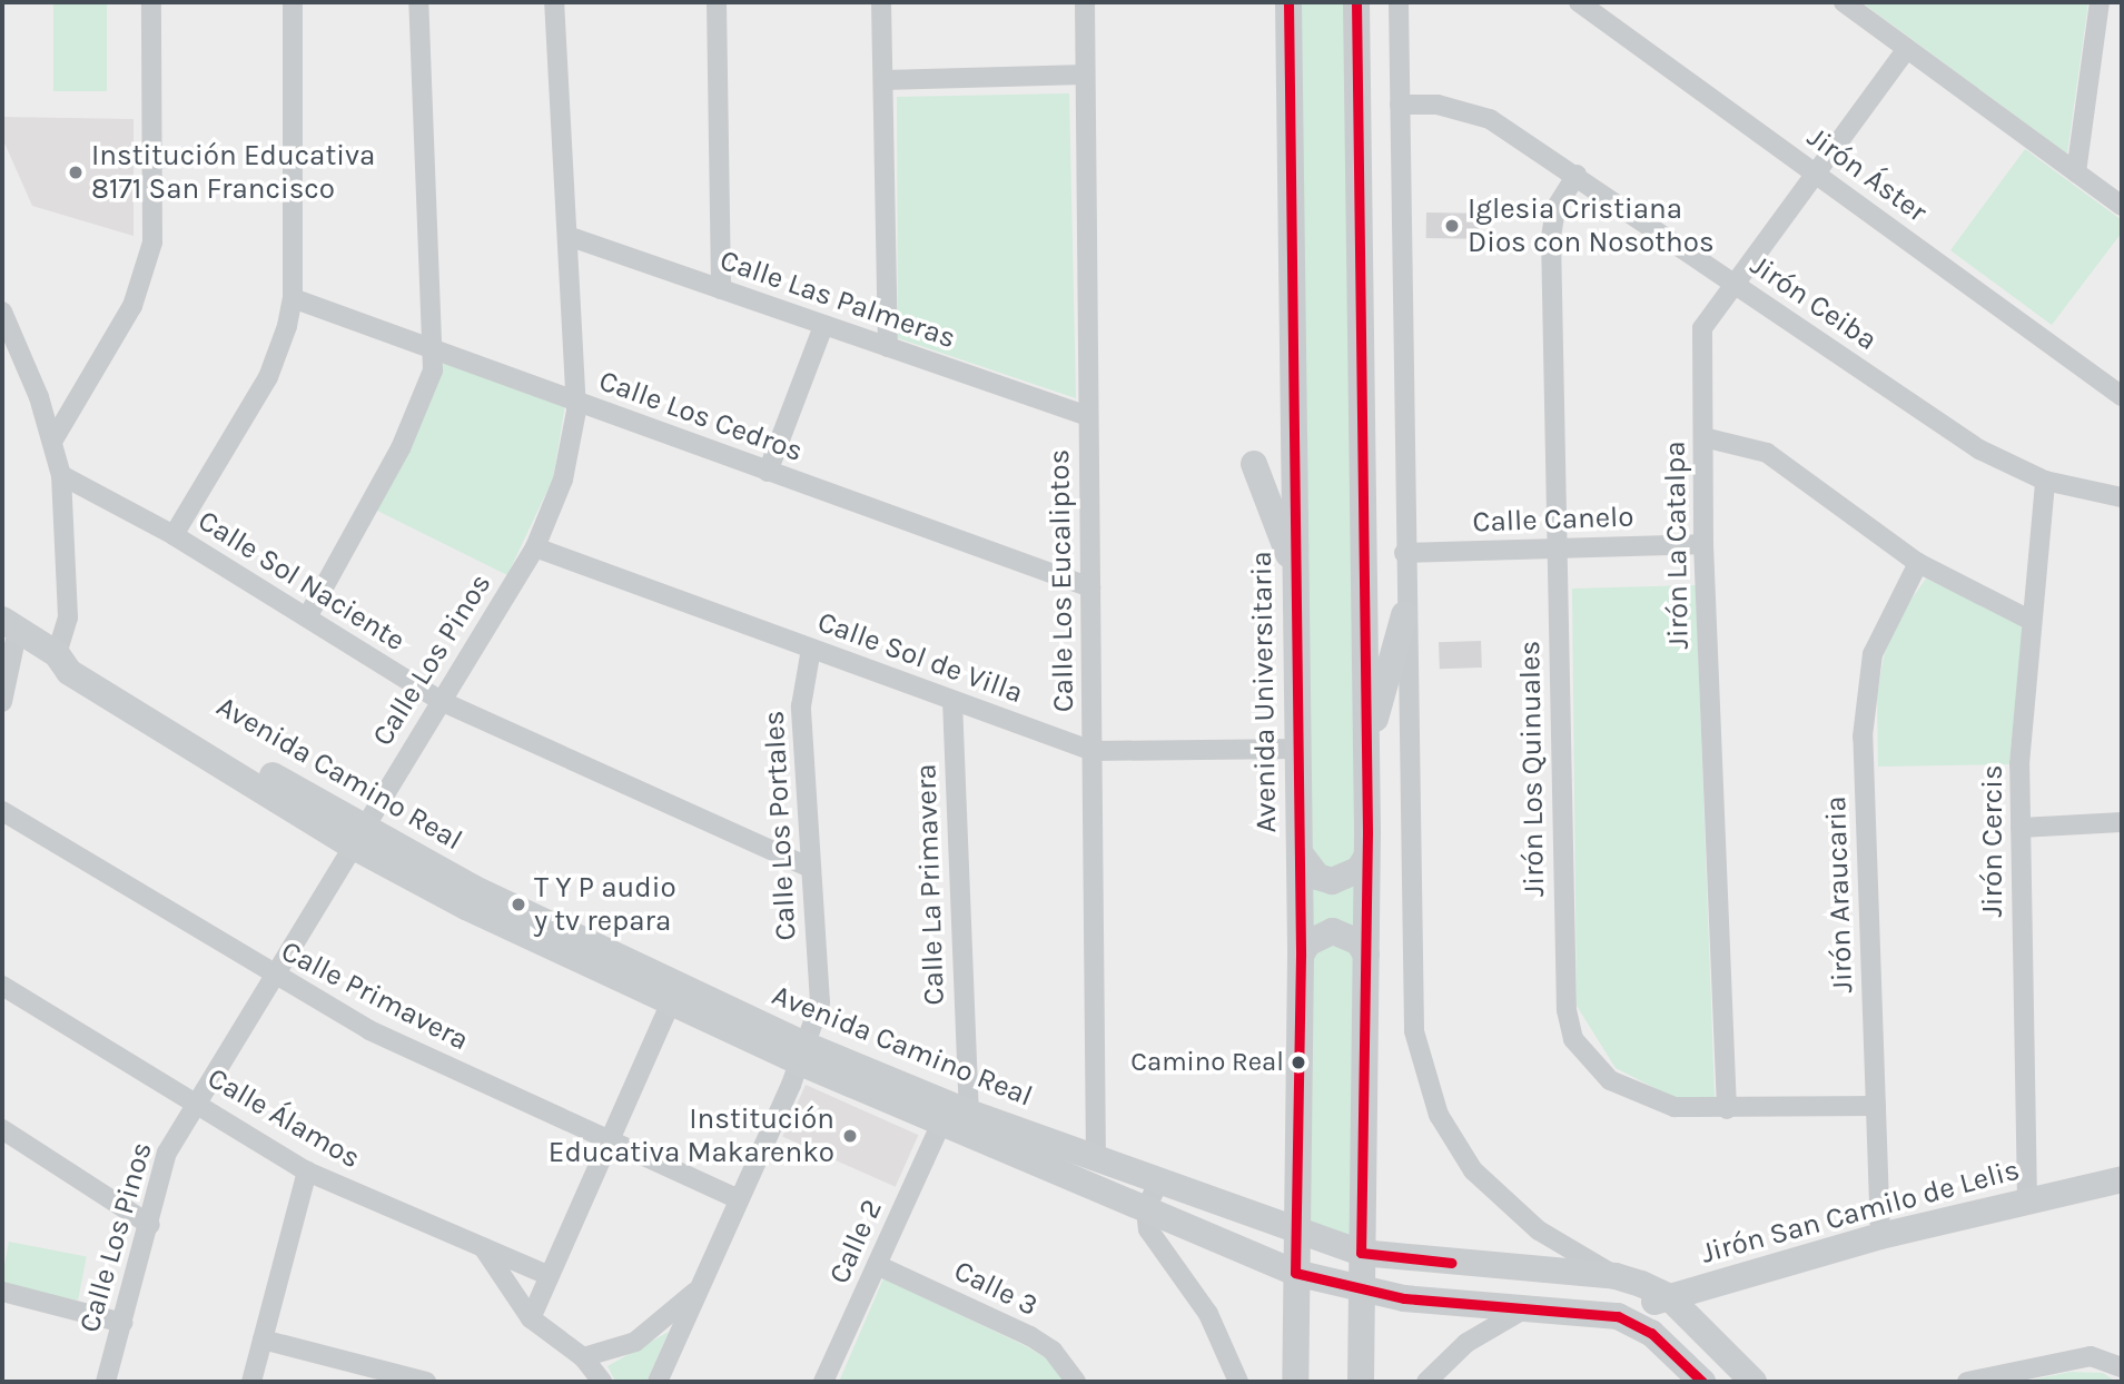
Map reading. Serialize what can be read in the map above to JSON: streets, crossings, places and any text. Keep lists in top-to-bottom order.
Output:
{
  "streets": {
    "main road": ["Avenida Universitaria", "Avenida Camino Real", "Jirón San Camilo de Lelis"],
    "street": [
      "Jirón Áster",
      "Calle Las Palmeras",
      "Jirón Ceiba",
      "Calle Los Cedros",
      "Calle Canelo",
      "Jirón La Catalpa",
      "Calle Sol Naciente",
      "Calle Los Eucaliptos",
      "Calle Sol de Villa",
      "Calle Los Pinos",
      "Jirón Los Quinuales",
      "Calle Los Portales",
      "Jirón Cercis",
      "Calle La Primavera",
      "Jirón Araucaria",
      "Calle Primavera",
      "Calle Álamos",
      "Calle 2",
      "Calle 3"
    ]
  },
  "crossings": [
    ["Jirón Áster", "Jirón La Catalpa"],
    ["Calle Las Palmeras", "Calle Los Eucaliptos"],
    ["Calle Las Palmeras", "Calle Los Pinos"],
    ["Jirón Ceiba", "Jirón La Catalpa"],
    ["Jirón Ceiba", "Jirón Los Quinuales"],
    ["Jirón Ceiba", "Jirón Cercis"],
    ["Calle Los Cedros", "Calle Los Eucaliptos"],
    ["Calle Los Cedros", "Calle Los Pinos"],
    ["Calle Canelo", "Jirón La Catalpa"],
    ["Calle Canelo", "Jirón Los Quinuales"],
    ["Jirón La Catalpa", "Jirón Los Quinuales"],
    ["Calle Sol Naciente", "Calle Los Pinos"],
    ["Calle Sol Naciente", "Calle Los Portales"],
    ["Calle Los Eucaliptos", "Calle Sol de Villa"],
    ["Calle Los Eucaliptos", "Avenida Camino Real"],
    ["Calle Sol de Villa", "Calle Los Pinos"],
    ["Calle Sol de Villa", "Avenida Universitaria"],
    ["Calle Sol de Villa", "Calle Los Portales"],
    ["Calle Sol de Villa", "Calle La Primavera"],
    ["Calle Los Pinos", "Avenida Camino Real"],
    ["Calle Los Pinos", "Calle Primavera"],
    ["Calle Los Pinos", "Calle Álamos"],
    ["Avenida Universitaria", "Avenida Camino Real"],
    ["Jirón Los Quinuales", "Jirón Araucaria"],
    ["Avenida Camino Real", "Calle Los Portales"],
    ["Avenida Camino Real", "Calle La Primavera"],
    ["Avenida Camino Real", "Jirón San Camilo de Lelis"],
    ["Avenida Camino Real", "Calle 2"],
    ["Calle Los Portales", "Calle Primavera"],
    ["Jirón Cercis", "Jirón San Camilo de Lelis"],
    ["Jirón Araucaria", "Jirón San Camilo de Lelis"],
    ["Calle 2", "Calle 3"]
  ],
  "places": [
    "Institución Educativa 8171 San Francisco",
    "Iglesia Cristiana Dios con Nosothos",
    "T Y P audio y tv repara",
    "Camino Real",
    "Institución Educativa Makarenko"
  ]
}
